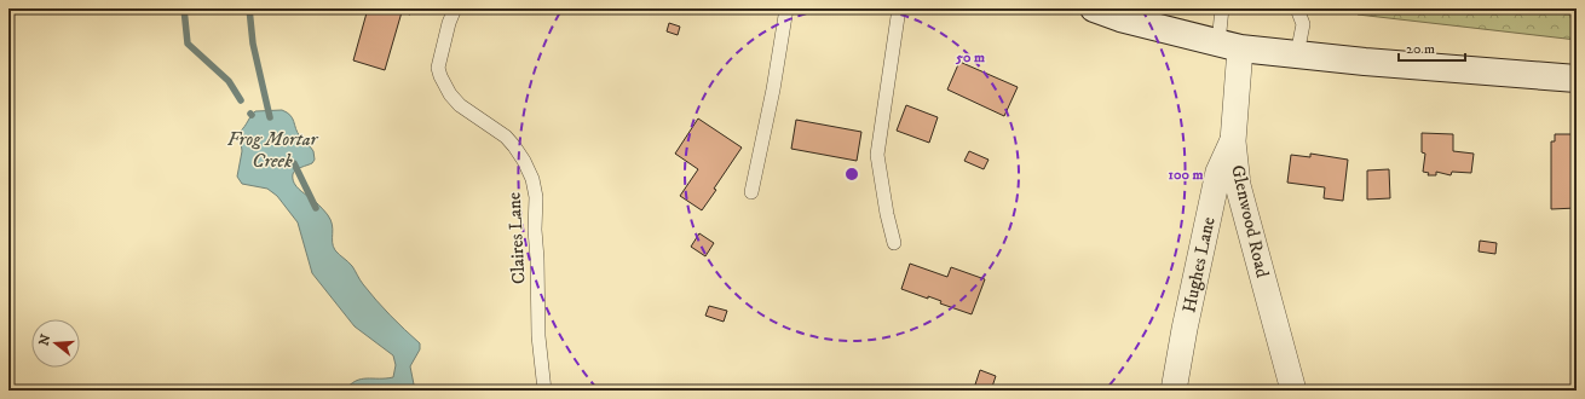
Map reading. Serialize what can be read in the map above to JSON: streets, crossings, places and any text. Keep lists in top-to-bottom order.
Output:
{
  "streets": {
    "street": ["Glenwood Road", "Hughes Lane"],
    "lane": ["Claires Lane"]
  },
  "crossings": [
    ["Glenwood Road", "Hughes Lane"]
  ],
  "water": ["Frog Mortar Creek"],
  "scale_bar": "20 m",
  "north": "left",
  "rings": ["50 m", "100 m"]
}
